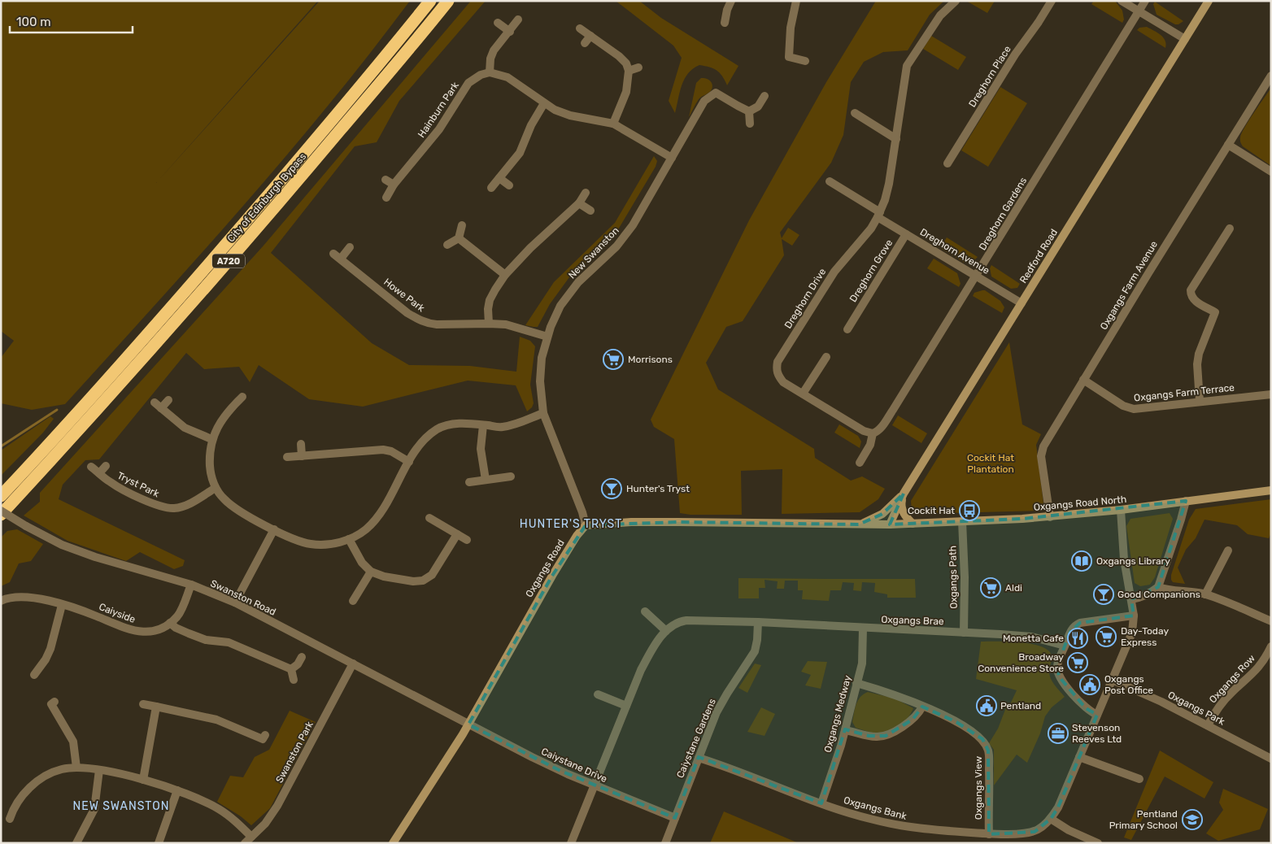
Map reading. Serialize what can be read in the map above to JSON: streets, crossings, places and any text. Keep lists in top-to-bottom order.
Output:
{
  "streets": {
    "highway": ["City of Edinburgh Bypass", "A720"],
    "main road": ["Redford Road", "Oxgangs Road North", "Oxgangs Road"],
    "street": [
      "Dreghorn Place",
      "Hainburn Park",
      "Dreghorn Gardens",
      "Dreghorn Avenue",
      "New Swanston",
      "Dreghorn Grove",
      "Oxgangs Farm Avenue",
      "Howe Park",
      "Dreghorn Drive",
      "Oxgangs Farm Terrace",
      "Tryst Park",
      "Oxgangs Path",
      "Swanston Road",
      "Caiyside",
      "Oxgangs Brae",
      "Oxgangs Row",
      "Oxgangs Park",
      "Oxgangs Medway",
      "Caiystane Gardens",
      "Swanston Park",
      "Caiystane Drive",
      "Oxgangs View",
      "Oxgangs Bank"
    ]
  },
  "crossings": [
    ["Dreghorn Gardens", "Dreghorn Avenue"],
    ["Dreghorn Gardens", "Dreghorn Drive"],
    ["Dreghorn Avenue", "Redford Road"],
    ["Dreghorn Avenue", "Dreghorn Grove"],
    ["Dreghorn Avenue", "Dreghorn Drive"],
    ["New Swanston", "Howe Park"],
    ["New Swanston", "Oxgangs Road"],
    ["Redford Road", "Oxgangs Road North"],
    ["Oxgangs Farm Avenue", "Oxgangs Farm Terrace"],
    ["Oxgangs Farm Avenue", "Oxgangs Road North"],
    ["Oxgangs Road North", "Oxgangs Path"],
    ["Oxgangs Road North", "Oxgangs Bank"],
    ["Oxgangs Road", "Swanston Road"],
    ["Oxgangs Road", "Caiystane Drive"],
    ["Oxgangs Path", "Oxgangs Brae"],
    ["Swanston Road", "Swanston Park"],
    ["Swanston Road", "Caiystane Drive"],
    ["Oxgangs Brae", "Oxgangs Medway"],
    ["Oxgangs Brae", "Caiystane Gardens"],
    ["Oxgangs Row", "Oxgangs Park"],
    ["Oxgangs Park", "Oxgangs Bank"],
    ["Oxgangs Medway", "Oxgangs View"],
    ["Oxgangs Medway", "Oxgangs Bank"],
    ["Caiystane Gardens", "Caiystane Drive"],
    ["Caiystane Gardens", "Oxgangs Bank"],
    ["Oxgangs View", "Oxgangs Bank"]
  ],
  "districts": ["HUNTER'S TRYST", "NEW SWANSTON"],
  "parks": ["Cockit Hat Plantation"],
  "places": {
    "supermarket": [
      "Morrisons",
      "Aldi",
      "Day-Today Express",
      "Broadway Convenience Store"
    ],
    "bar": ["Hunter's Tryst", "Good Companions"],
    "bus stop": ["Cockit Hat"],
    "library": ["Oxgangs Library"],
    "restaurant": ["Monetta Cafe"],
    "public building": ["Oxgangs Post Office", "Pentland"],
    "office": ["Stevenson Reeves Ltd"],
    "school or university": ["Pentland Primary School"]
  },
  "scale_bar": "100 m"
}
